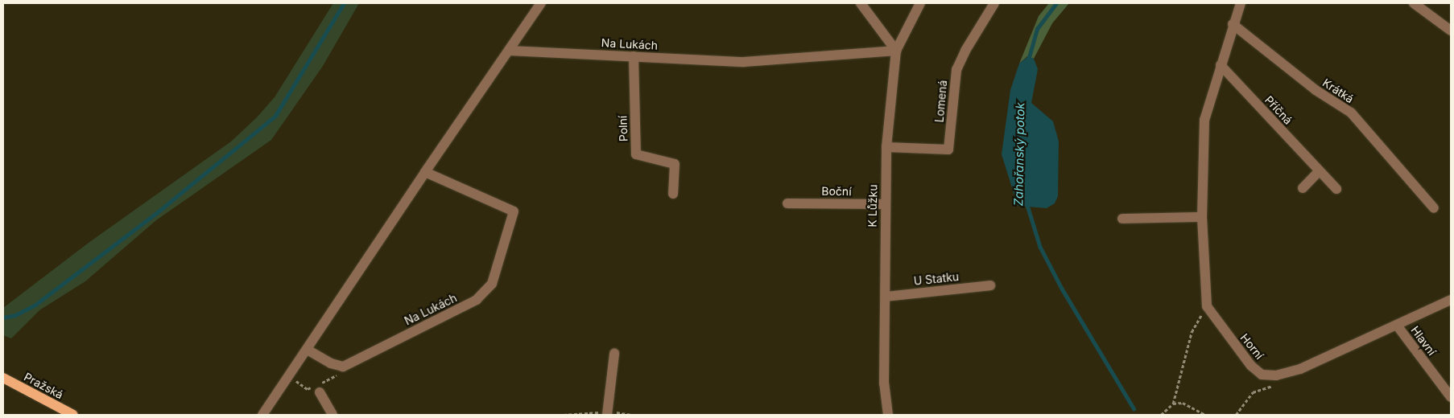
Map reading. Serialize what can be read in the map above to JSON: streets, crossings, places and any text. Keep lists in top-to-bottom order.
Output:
{
  "streets": {
    "main road": ["Pražská"],
    "street": [
      "Na Lukách",
      "Krátká",
      "Lomená",
      "Příčná",
      "Polní",
      "Boční",
      "K Lůžku",
      "U Statku",
      "Hlavní",
      "Horní"
    ]
  },
  "crossings": [
    ["Na Lukách", "Polní"],
    ["Na Lukách", "K Lůžku"],
    ["Lomená", "K Lůžku"],
    ["Boční", "K Lůžku"],
    ["K Lůžku", "U Statku"],
    ["Hlavní", "Horní"]
  ],
  "water": ["Zahořanský potok"]
}
